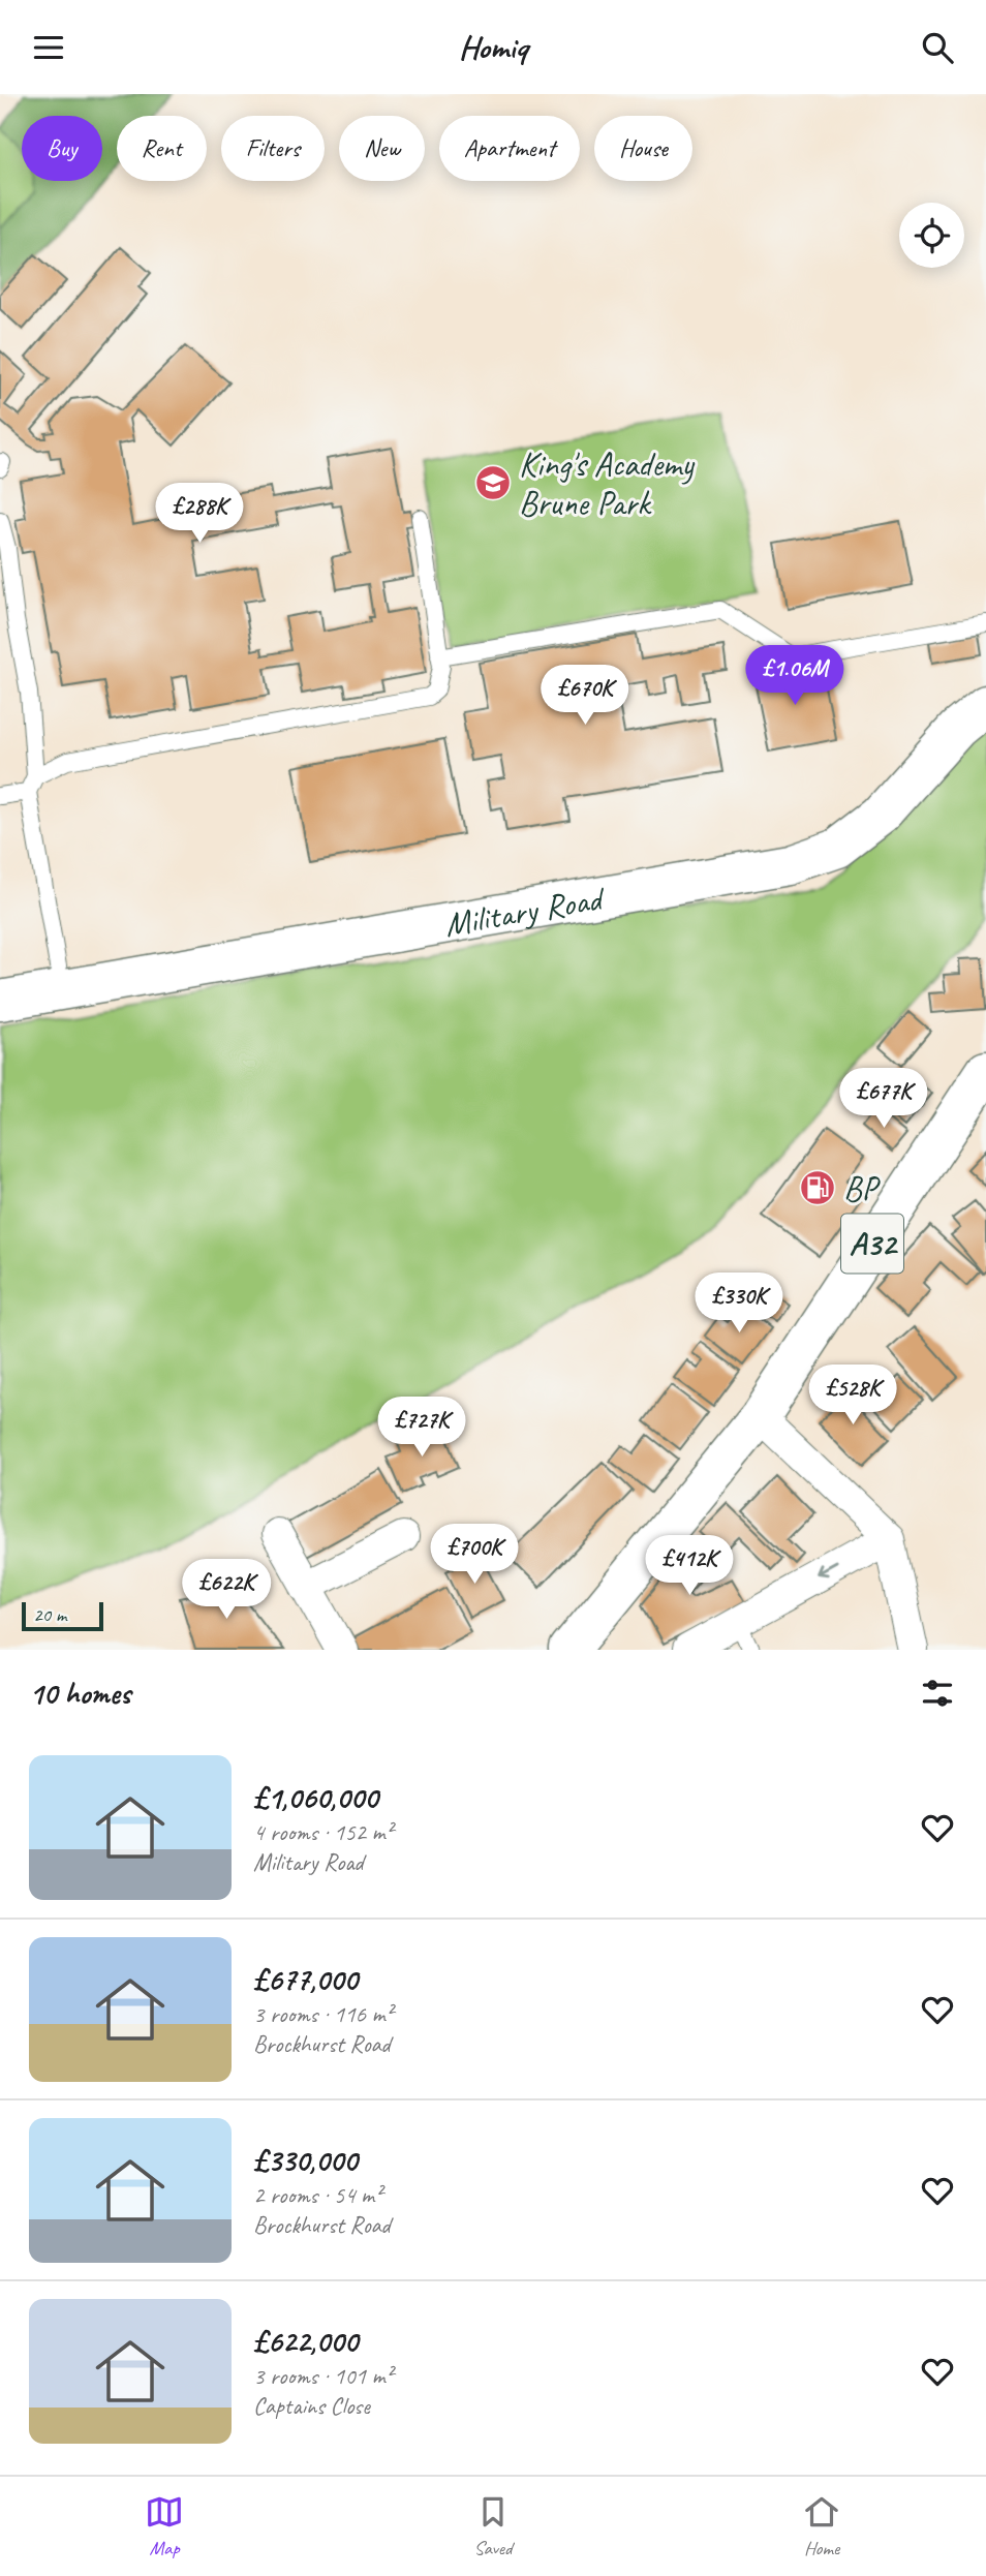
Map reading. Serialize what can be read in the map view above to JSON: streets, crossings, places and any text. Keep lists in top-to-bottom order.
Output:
{
  "streets": {
    "street": ["Military Road", "A32"]
  },
  "places": {
    "school or university": ["King's Academy Brune Park"],
    "fuel station": ["BP"]
  },
  "scale_bar": "20 m",
  "page": {
    "header": "Homiq",
    "chip": [
      "Buy",
      "Rent",
      "Filters",
      "New",
      "Apartment",
      "House"
    ],
    "price": [
      "£288K",
      "£1.06M",
      "£670K",
      "£677K",
      "£330K",
      "£528K",
      "£727K",
      "£700K",
      "£412K",
      "£622K"
    ],
    "scale": "20 m",
    "heading": "10 homes",
    "list": [
      {
        "name": "£1,060,000",
        "note": "4 rooms · 152 m² · Military Road"
      },
      {
        "name": "£677,000",
        "note": "3 rooms · 116 m² · Brockhurst Road"
      },
      {
        "name": "£330,000",
        "note": "2 rooms · 54 m² · Brockhurst Road"
      },
      {
        "name": "£622,000",
        "note": "3 rooms · 101 m² · Captains Close"
      }
    ],
    "tabs": ["Map", "Saved", "Home"]
  }
}
